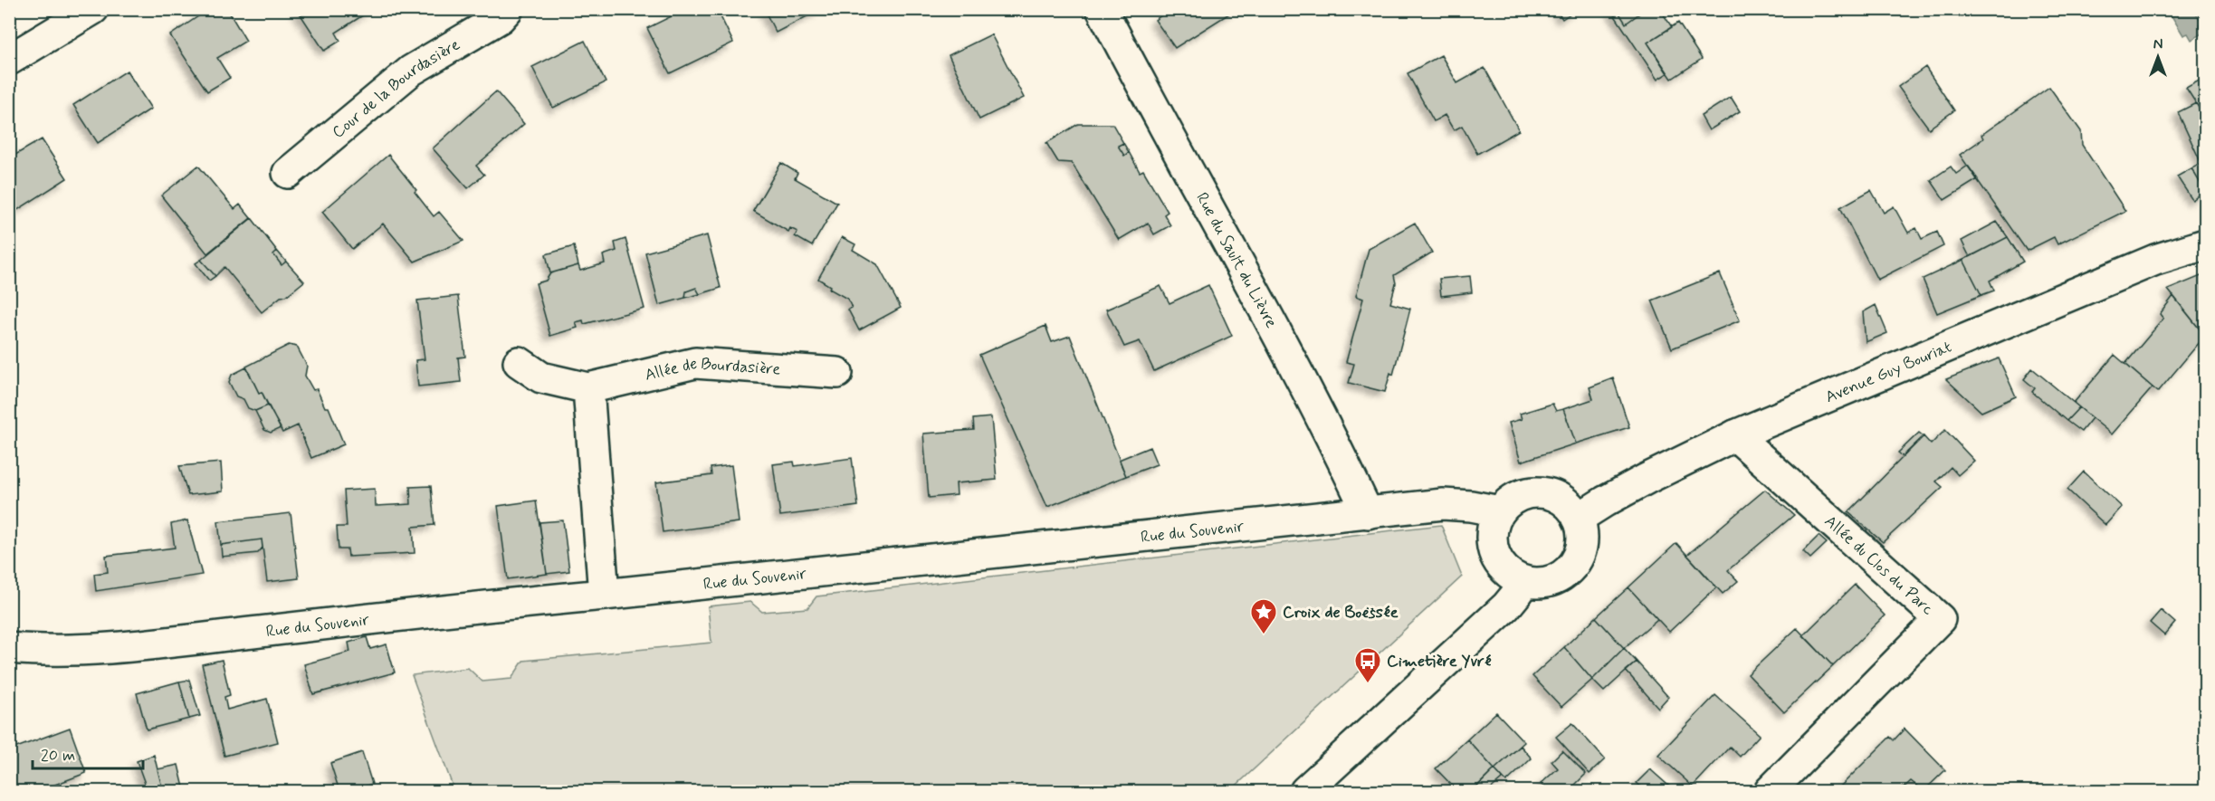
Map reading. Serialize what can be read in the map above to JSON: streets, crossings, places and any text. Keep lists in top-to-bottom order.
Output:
{
  "streets": {
    "street": [
      "Cour de la Bourdasière",
      "Rue du Sault du Lièvre",
      "Avenue Guy Bouriat",
      "Allée de Bourdasière",
      "Rue du Souvenir",
      "Allée du Clos du Parc"
    ]
  },
  "crossings": [
    ["Rue du Sault du Lièvre", "Rue du Souvenir"],
    ["Avenue Guy Bouriat", "Rue du Souvenir"],
    ["Avenue Guy Bouriat", "Allée du Clos du Parc"]
  ],
  "places": {
    "place": ["Croix de Boëssée"],
    "bus stop": ["Cimetière Yvré"]
  },
  "scale_bar": "20 m",
  "north": "top"
}
